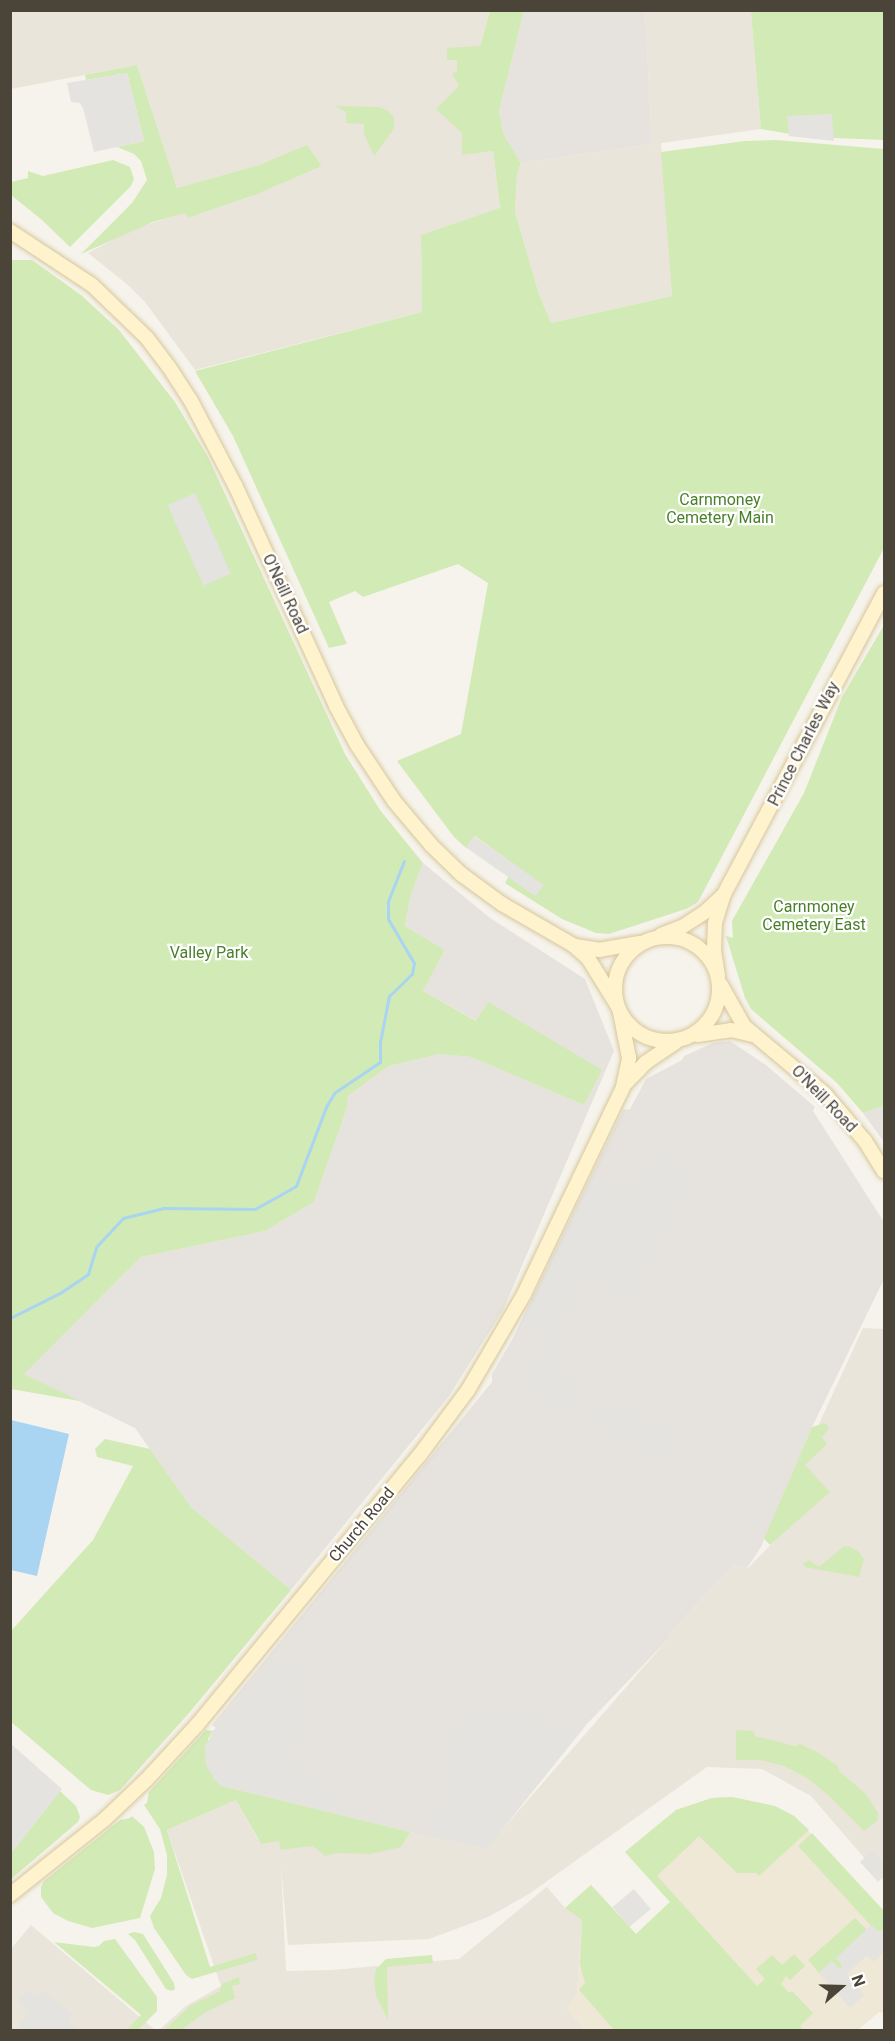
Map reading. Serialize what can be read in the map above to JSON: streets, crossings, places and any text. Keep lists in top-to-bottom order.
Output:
{
  "streets": {
    "main road": ["O'Neill Road", "Prince Charles Way", "Church Road"]
  },
  "crossings": [
    ["O'Neill Road", "Prince Charles Way"],
    ["O'Neill Road", "Church Road"],
    ["Prince Charles Way", "Church Road"]
  ],
  "parks": ["Carnmoney Cemetery Main", "Carnmoney Cemetery East", "Valley Park"],
  "north": "right"
}
